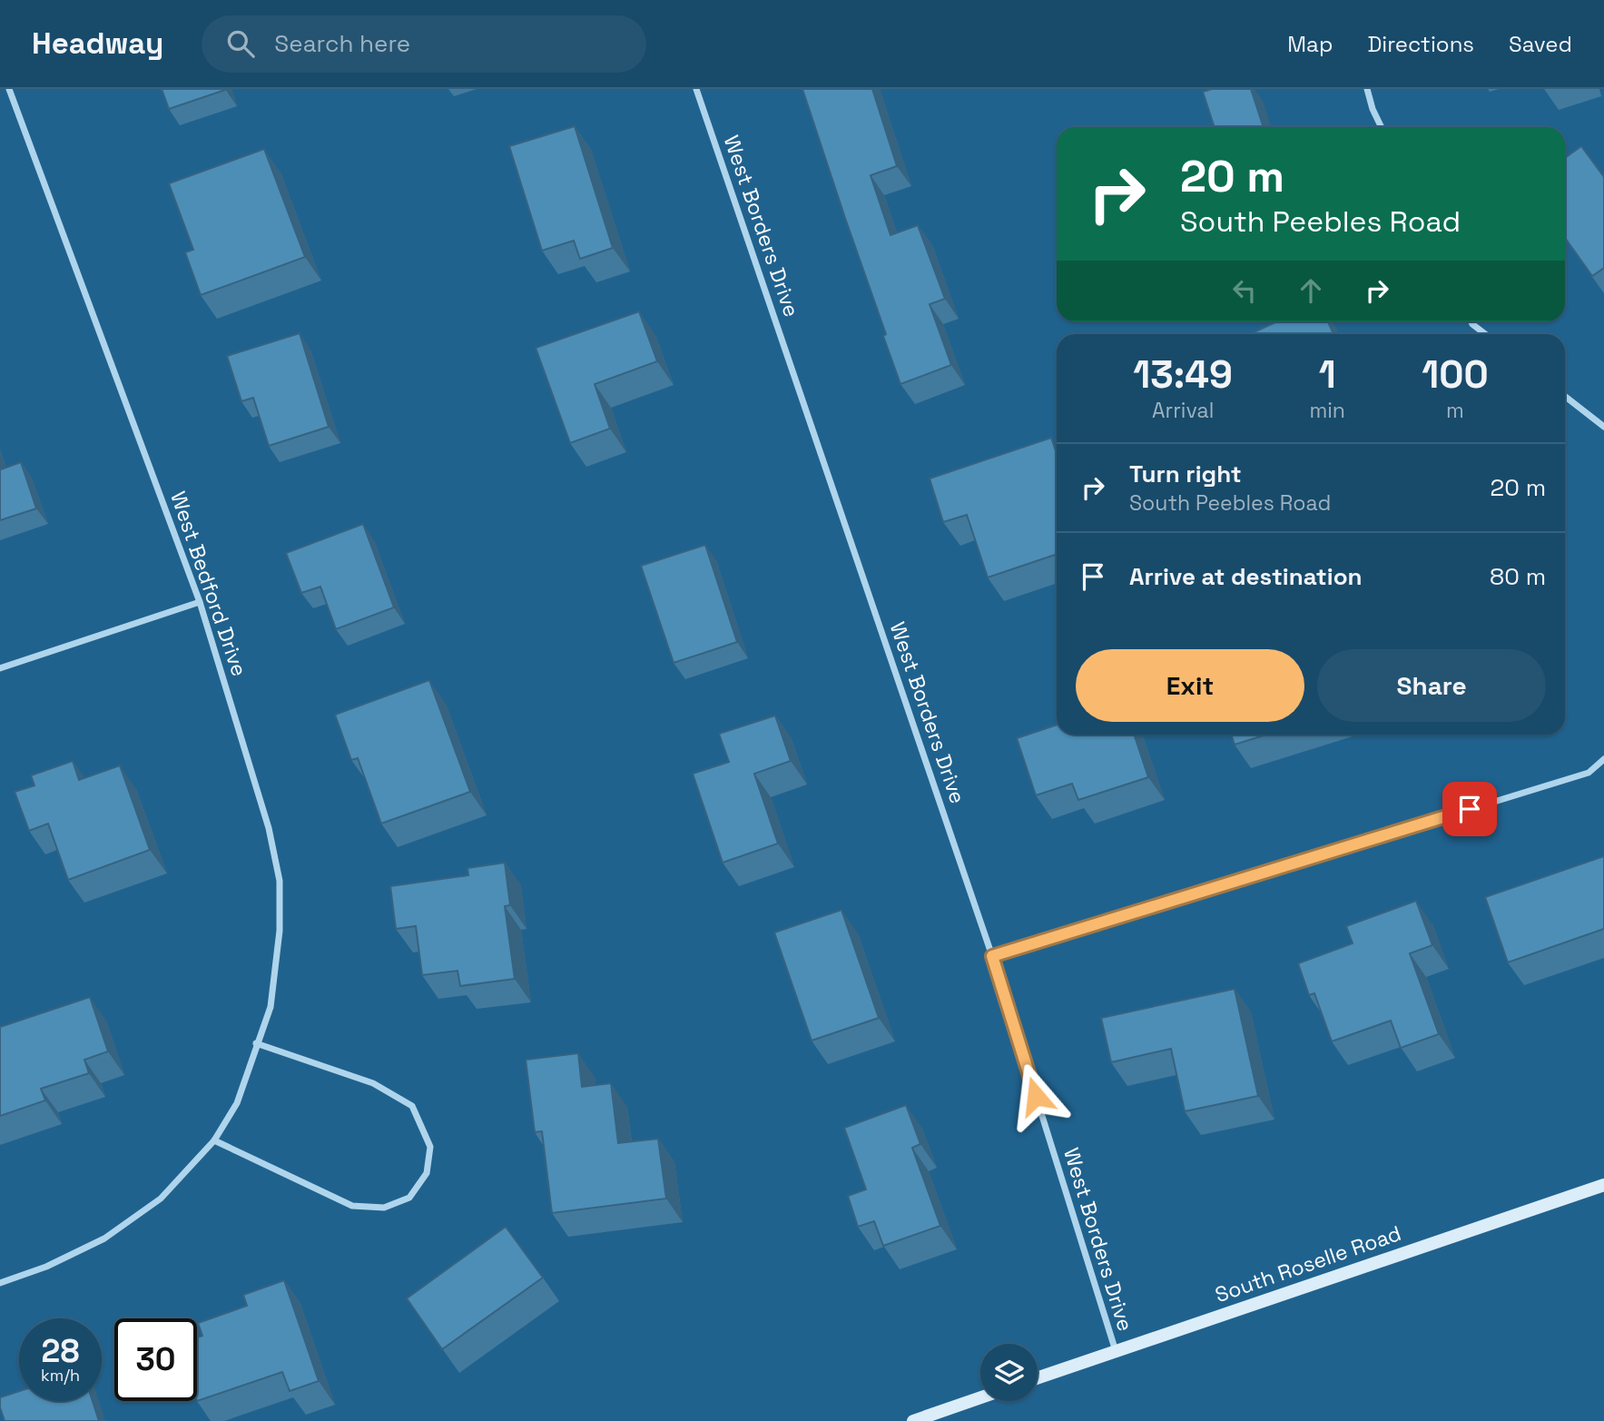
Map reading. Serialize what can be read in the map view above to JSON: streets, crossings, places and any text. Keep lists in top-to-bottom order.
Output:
{
  "streets": {
    "main road": ["South Roselle Road"],
    "street": ["West Borders Drive", "West Bedford Drive"]
  },
  "crossings": [
    ["West Borders Drive", "South Roselle Road"]
  ],
  "page": {
    "header": "Headway",
    "search": "Search here",
    "nav": ["Map", "Directions", "Saved"],
    "turn": ["20 m", "South Peebles Road"],
    "eta": [
      "13:49",
      "Arrival",
      "1",
      "min",
      "100",
      "m"
    ],
    "list": [
      {
        "name": "Turn right",
        "note": "South Peebles Road",
        "value": "20 m"
      },
      {
        "name": "Arrive at destination",
        "value": "80 m"
      }
    ],
    "buttons": ["Exit", "Share"],
    "speed": "28 km/h",
    "limit": "30"
  }
}
